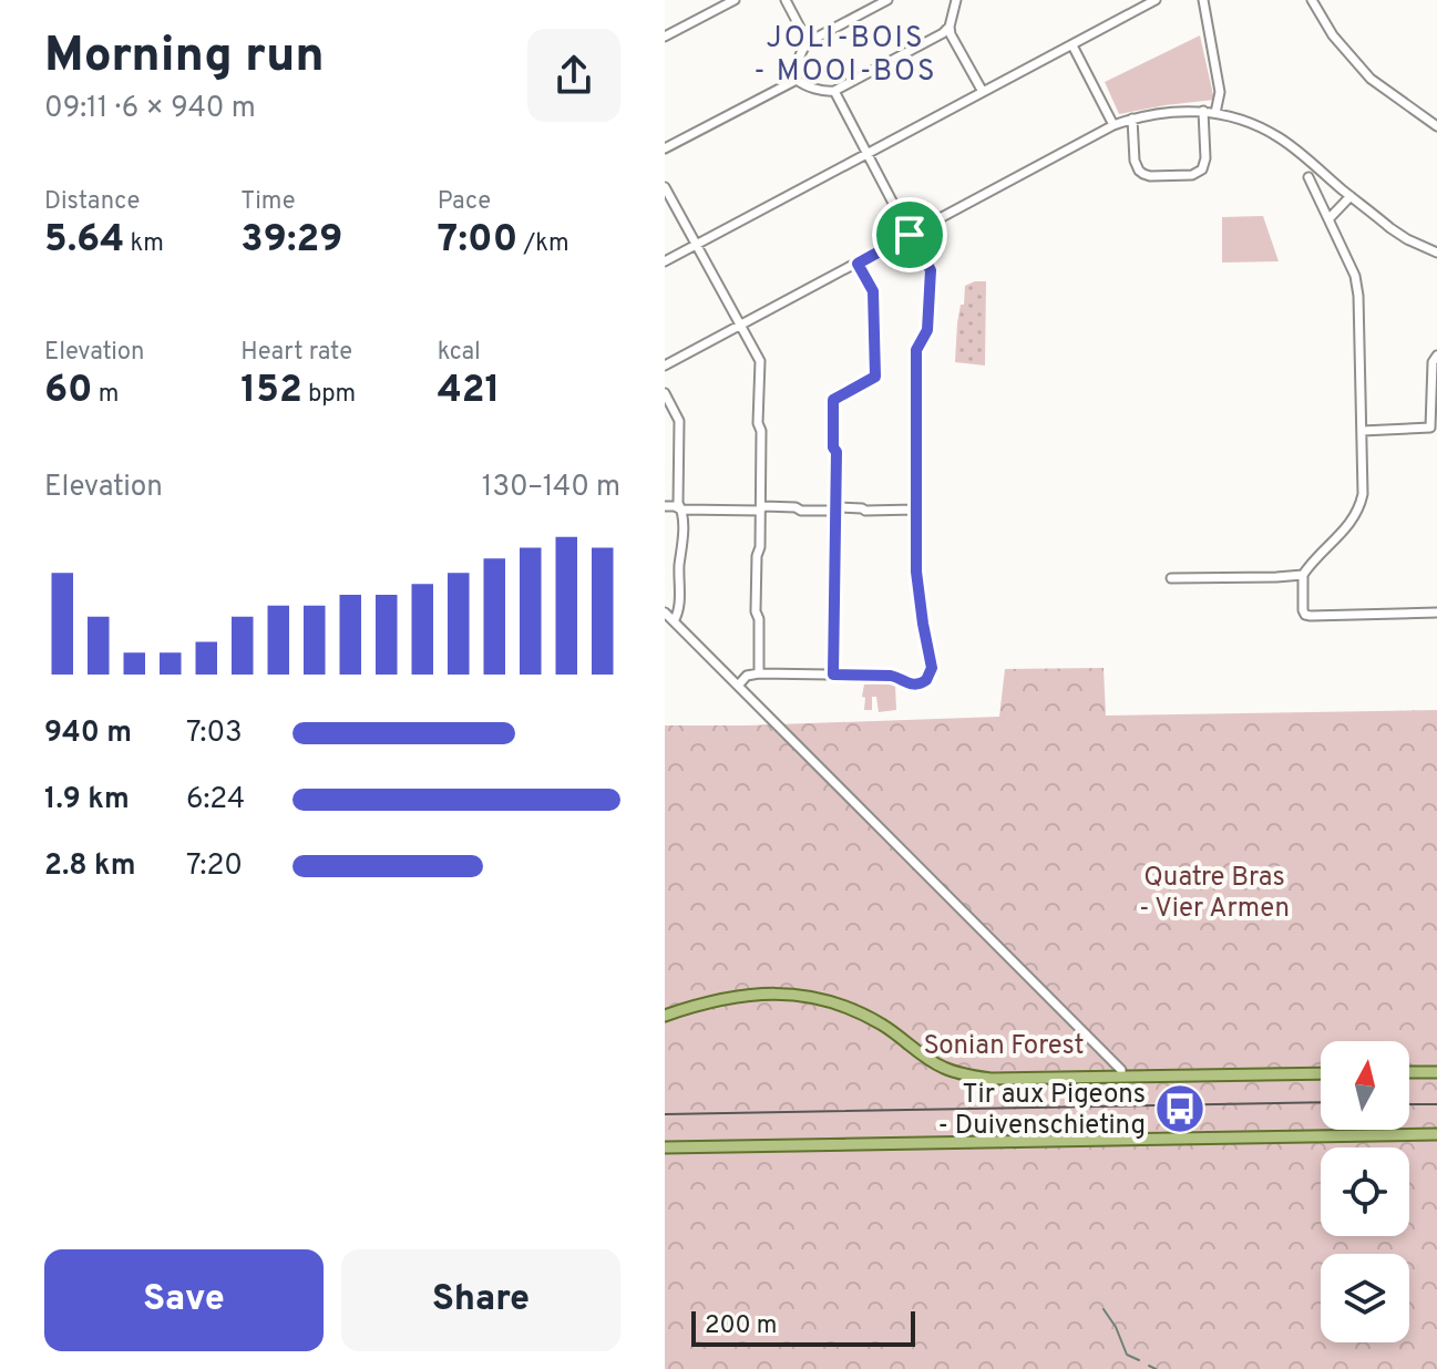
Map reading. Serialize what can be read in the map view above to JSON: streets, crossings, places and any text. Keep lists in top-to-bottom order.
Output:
{
  "districts": ["JOLI-BOIS - MOOI-BOS"],
  "parks": ["Quatre Bras - Vier Armen", "Sonian Forest"],
  "places": {
    "bus stop": ["Tir aux Pigeons - Duivenschieting"]
  },
  "scale_bar": "200 m",
  "north": "top",
  "page": {
    "heading": ["Morning run", "09:11 · 6 × 940 m"],
    "stats": [
      ["Distance", "5.64 km"],
      ["Time", "39:29"],
      ["Pace", "7:00 /km"],
      ["Elevation", "60 m"],
      ["Heart rate", "152 bpm"],
      ["kcal", "421"]
    ],
    "chart": ["Elevation", "130–140 m"],
    "list": [
      {
        "name": "940 m",
        "note": "7:03"
      },
      {
        "name": "1.9 km",
        "note": "6:24"
      },
      {
        "name": "2.8 km",
        "note": "7:20"
      }
    ],
    "buttons": ["Save", "Share"],
    "scale": "200 m"
  }
}
